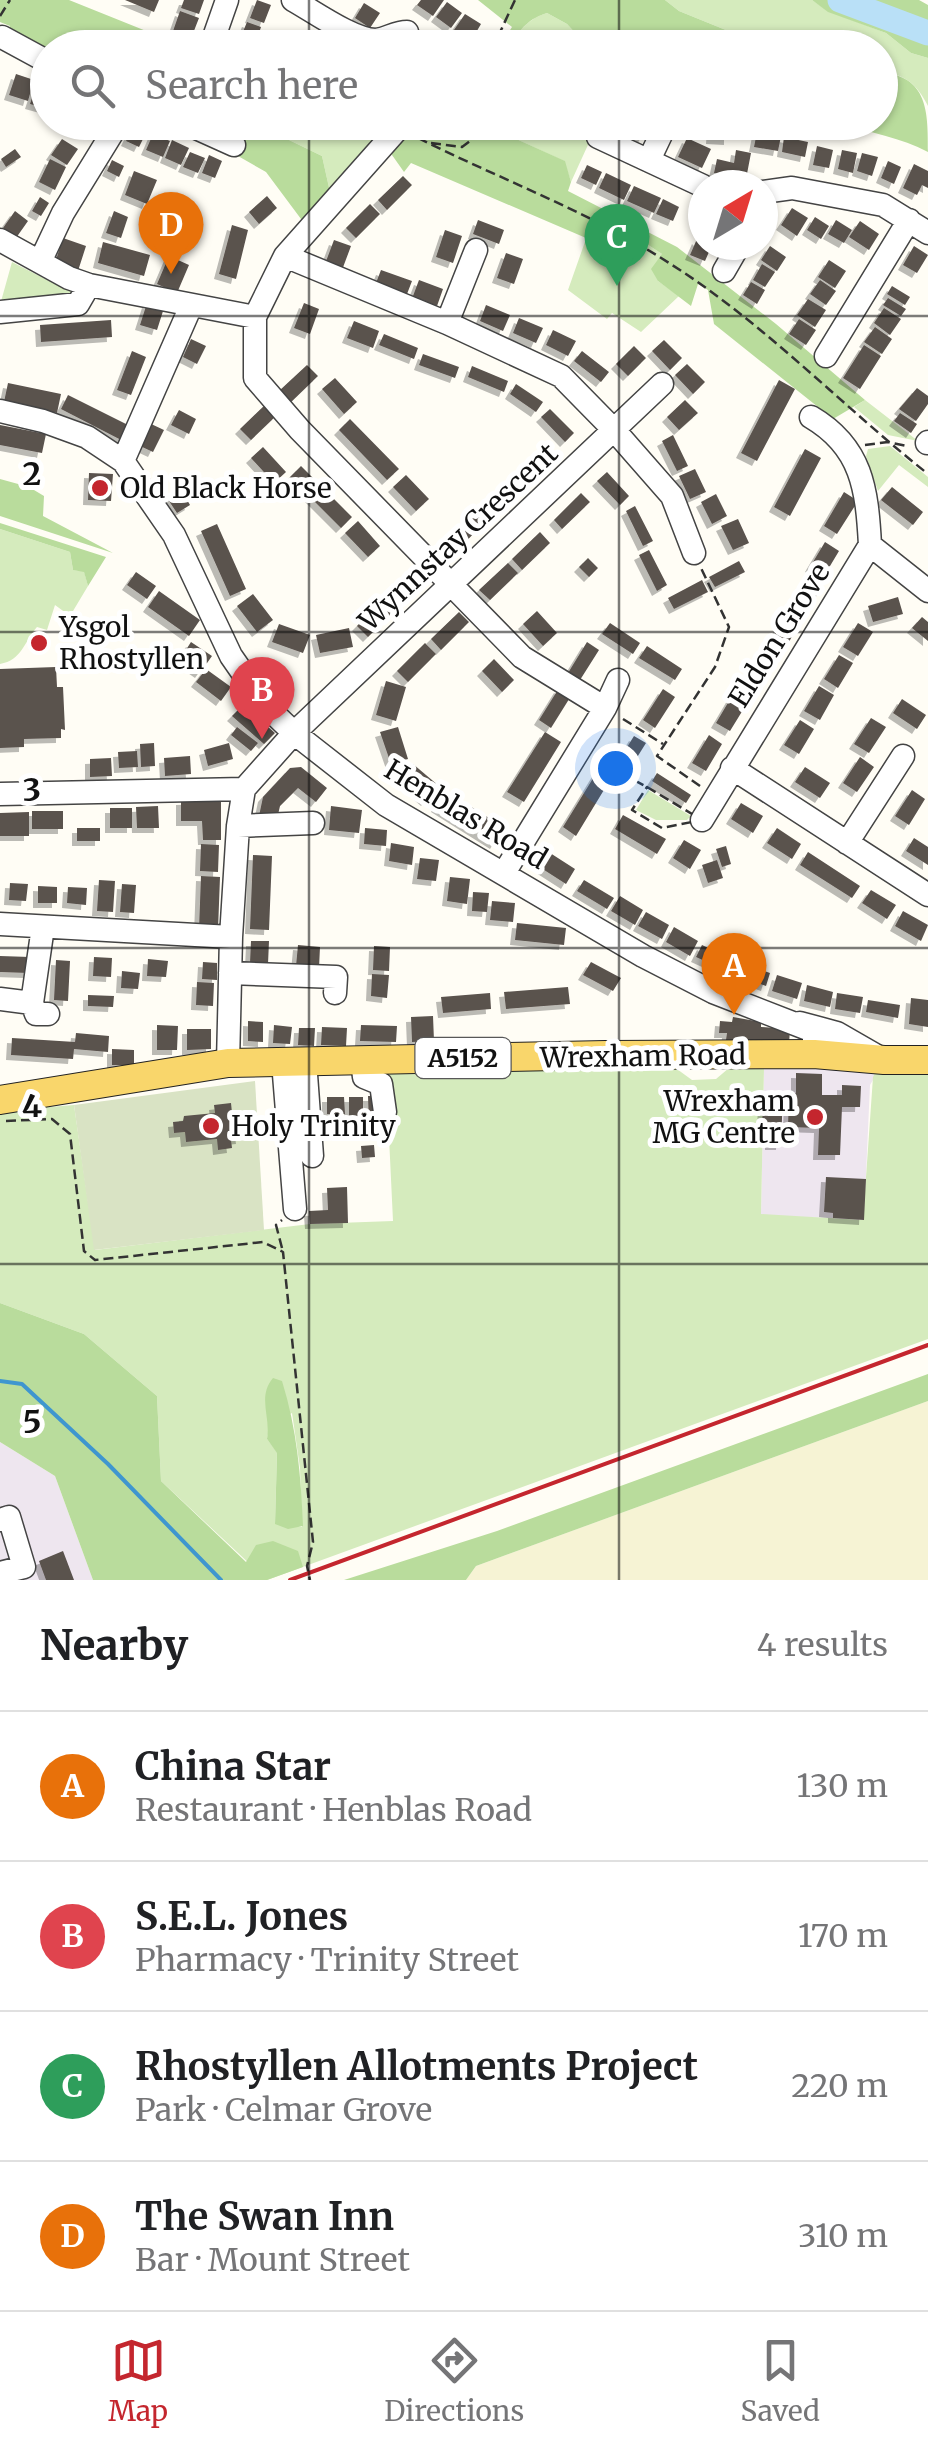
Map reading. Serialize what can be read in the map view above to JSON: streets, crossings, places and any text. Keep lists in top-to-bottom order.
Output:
{
  "streets": {
    "main road": ["Wrexham Road", "A5152"],
    "street": ["Wynnstay Crescent", "Eldon Grove", "Henblas Road"]
  },
  "crossings": [
    ["Wynnstay Crescent", "Henblas Road"],
    ["Henblas Road", "Wrexham Road"]
  ],
  "places": [
    "Old Black Horse",
    "Ysgol Rhostyllen",
    "Wrexham MG Centre",
    "Holy Trinity"
  ],
  "north": "top right",
  "page": {
    "search": "Search here",
    "pins": [
      "D",
      "C",
      "B",
      "A"
    ],
    "heading": ["Nearby", "4 results"],
    "list": [
      {
        "mark": "A",
        "name": "China Star",
        "note": "Restaurant · Henblas Road",
        "value": "130 m"
      },
      {
        "mark": "B",
        "name": "S.E.L. Jones",
        "note": "Pharmacy · Trinity Street",
        "value": "170 m"
      },
      {
        "mark": "C",
        "name": "Rhostyllen Allotments Project",
        "note": "Park · Celmar Grove",
        "value": "220 m"
      },
      {
        "mark": "D",
        "name": "The Swan Inn",
        "note": "Bar · Mount Street",
        "value": "310 m"
      }
    ],
    "nav": ["Map", "Directions", "Saved"]
  },
  "grid": {
    "rows": [
      "2",
      "3",
      "4",
      "5"
    ]
  }
}
